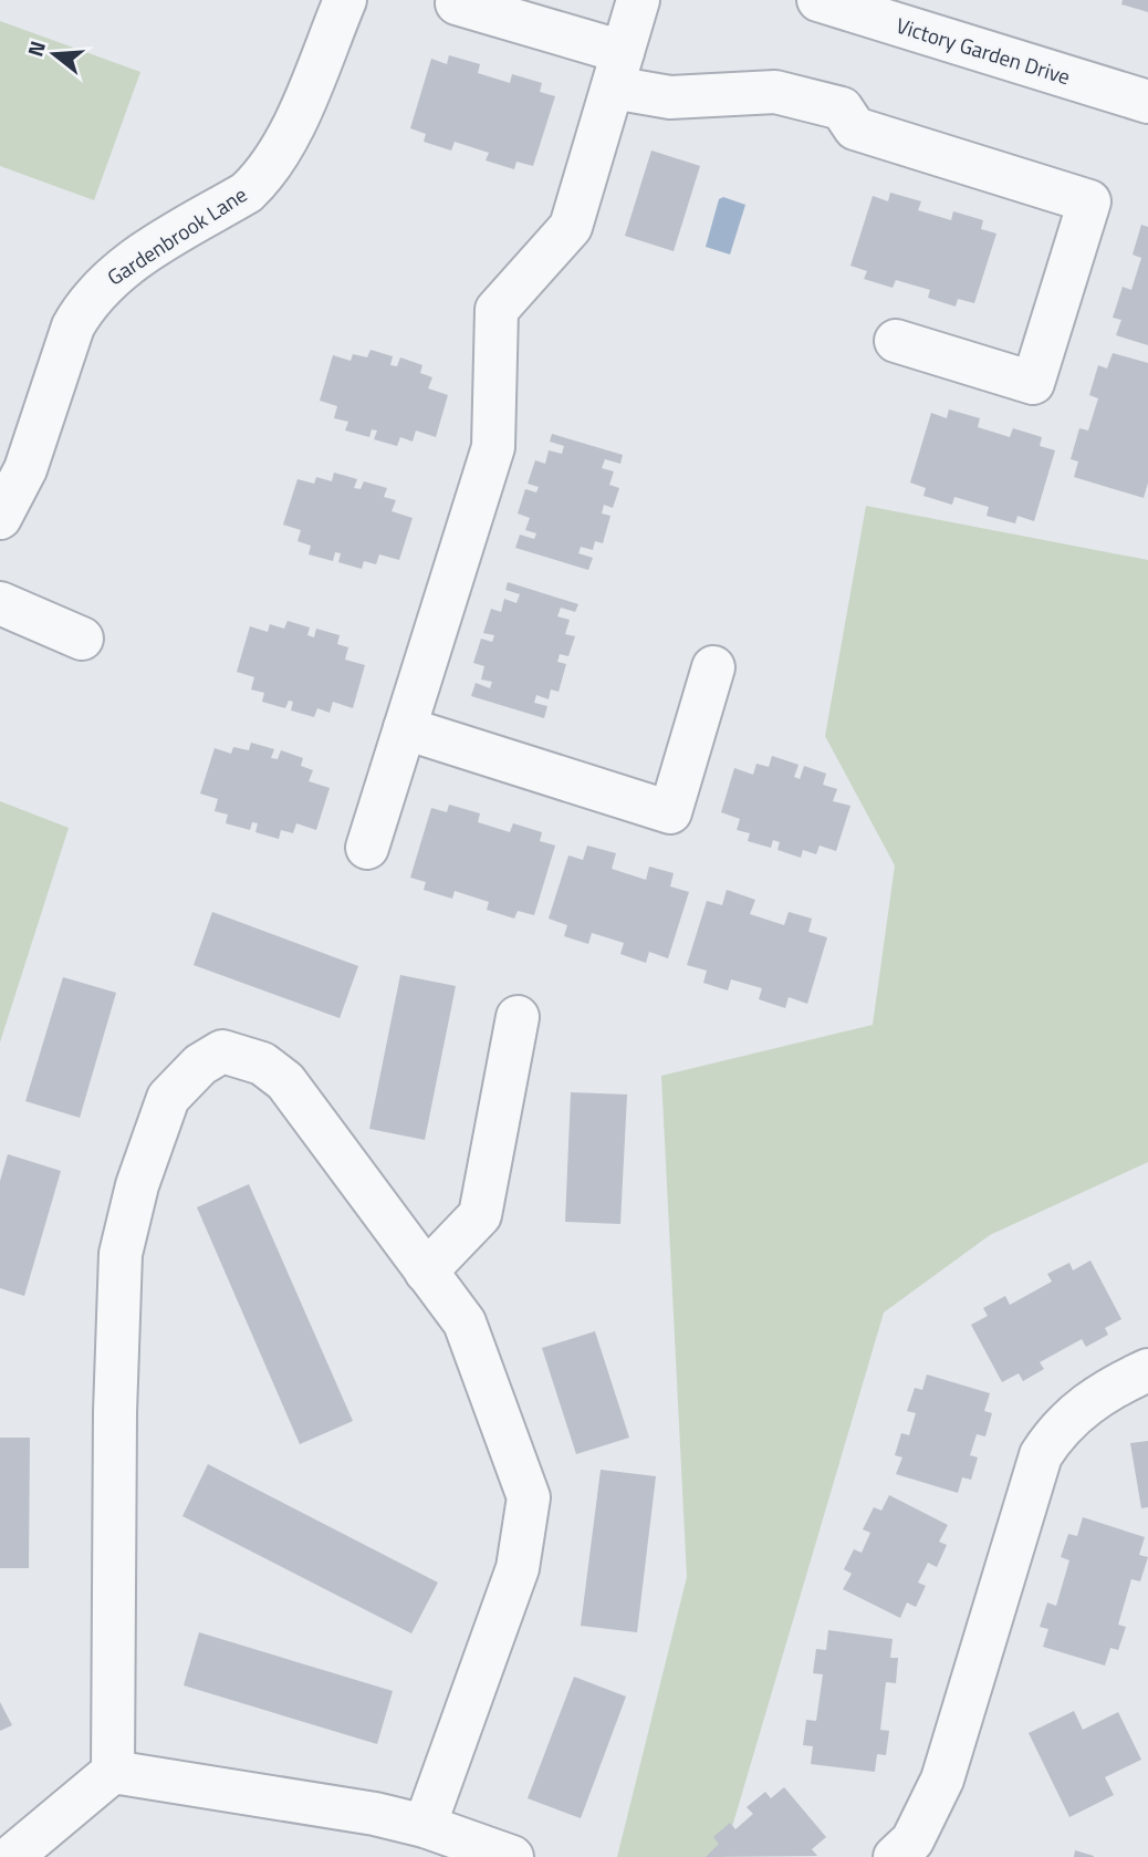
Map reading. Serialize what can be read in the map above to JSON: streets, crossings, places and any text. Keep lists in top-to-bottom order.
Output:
{
  "streets": {
    "street": ["Victory Garden Drive", "Gardenbrook Lane"]
  },
  "north": "left"
}
